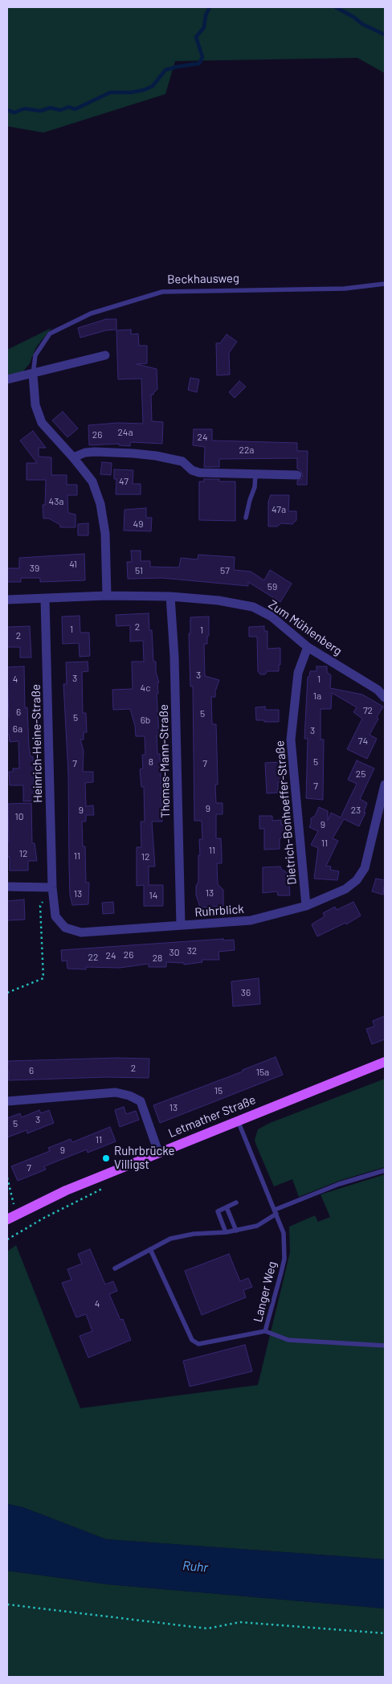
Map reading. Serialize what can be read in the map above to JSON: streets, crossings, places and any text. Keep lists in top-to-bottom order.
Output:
{
  "streets": {
    "main road": ["Letmather Straße"],
    "street": [
      "Beckhausweg",
      "Zum Mühlenberg",
      "Heinrich-Heine-Straße",
      "Thomas-Mann-Straße",
      "Dietrich-Bonhoeffer-Straße",
      "Ruhrblick"
    ],
    "lane": ["Langer Weg"]
  },
  "crossings": [
    ["Zum Mühlenberg", "Heinrich-Heine-Straße"],
    ["Zum Mühlenberg", "Thomas-Mann-Straße"],
    ["Zum Mühlenberg", "Dietrich-Bonhoeffer-Straße"],
    ["Heinrich-Heine-Straße", "Ruhrblick"],
    ["Thomas-Mann-Straße", "Ruhrblick"],
    ["Dietrich-Bonhoeffer-Straße", "Ruhrblick"],
    ["Letmather Straße", "Langer Weg"]
  ],
  "water": ["Ruhr"],
  "places": ["Ruhrbrücke Villigst"],
  "house_numbers": [
    "24a",
    "26",
    "24",
    "22a",
    "47",
    "43a",
    "47a",
    "49",
    "41",
    "39",
    "51",
    "57",
    "59",
    "2",
    "1",
    "1",
    "2",
    "3",
    "3",
    "4",
    "1",
    "4c",
    "1a",
    "72",
    "6",
    "5",
    "5",
    "6b",
    "6a",
    "3",
    "74",
    "8",
    "5",
    "7",
    "7",
    "25",
    "7",
    "9",
    "9",
    "23",
    "10",
    "9",
    "11",
    "11",
    "12",
    "11",
    "12",
    "13",
    "13",
    "14",
    "32",
    "30",
    "26",
    "24",
    "22",
    "28",
    "36",
    "2",
    "6",
    "15a",
    "15",
    "13",
    "3",
    "5",
    "11",
    "9",
    "7",
    "4"
  ]
}
